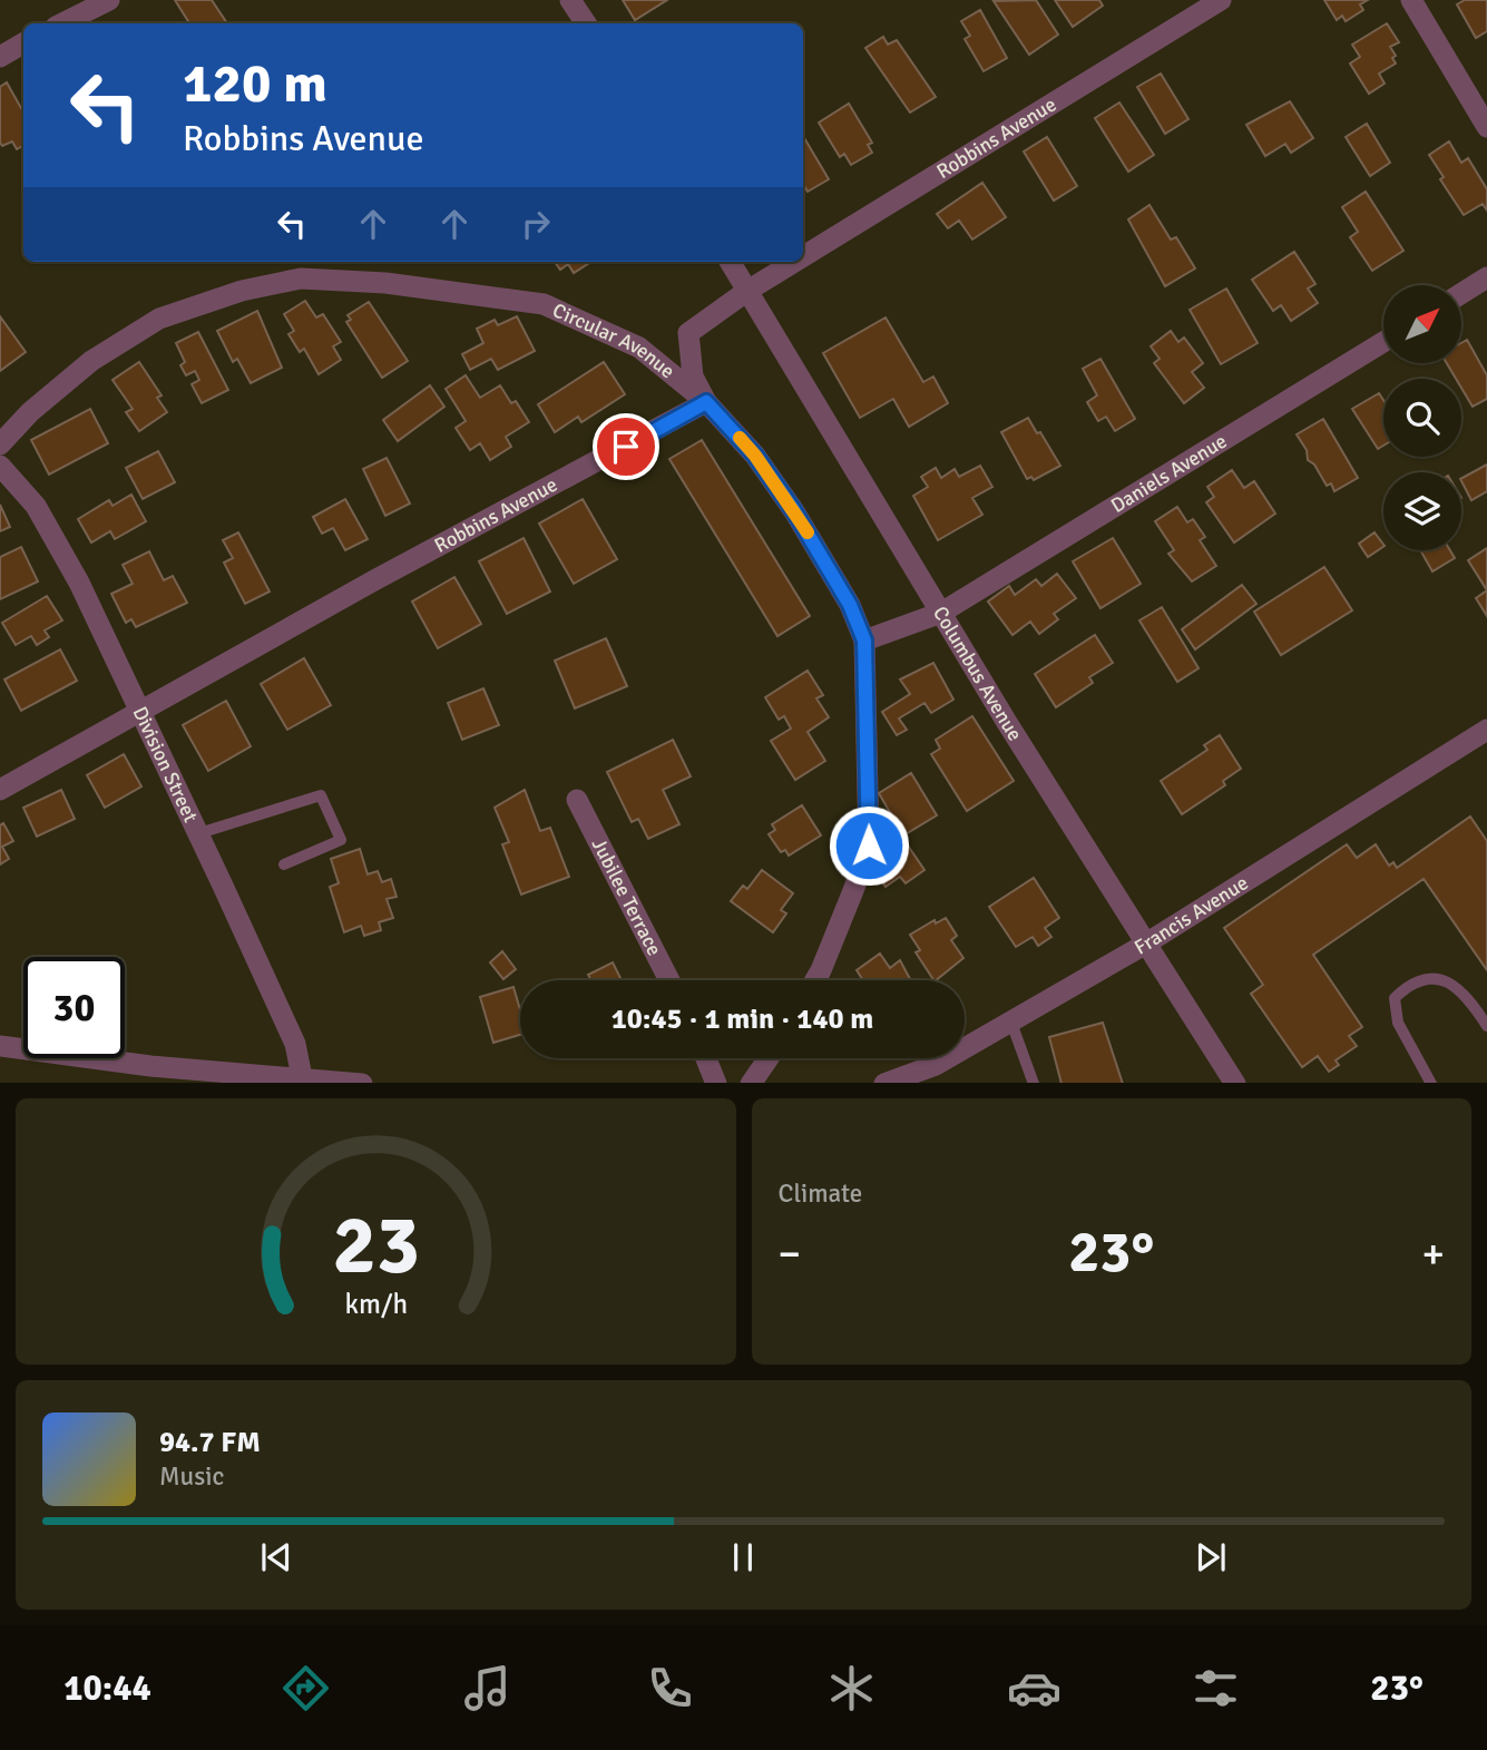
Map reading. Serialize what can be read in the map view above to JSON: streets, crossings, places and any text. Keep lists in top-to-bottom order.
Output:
{
  "streets": {
    "street": [
      "Robbins Avenue",
      "Circular Avenue",
      "Daniels Avenue",
      "Columbus Avenue",
      "Division Street",
      "Jubilee Terrace",
      "Francis Avenue"
    ]
  },
  "crossings": [
    ["Robbins Avenue", "Circular Avenue"],
    ["Robbins Avenue", "Columbus Avenue"],
    ["Robbins Avenue", "Division Street"],
    ["Circular Avenue", "Daniels Avenue"],
    ["Daniels Avenue", "Columbus Avenue"],
    ["Columbus Avenue", "Francis Avenue"]
  ],
  "north": "top right",
  "page": {
    "turn": ["120 m", "Robbins Avenue"],
    "limit": "30",
    "trip": "10:45 · 1 min · 140 m",
    "tile": "Climate",
    "heat": ["−", "23°", "+"],
    "song": ["94.7 FM", "Music"],
    "tabs": ["10:44", "23°"],
    "gauge": ["23", "km/h"]
  }
}
